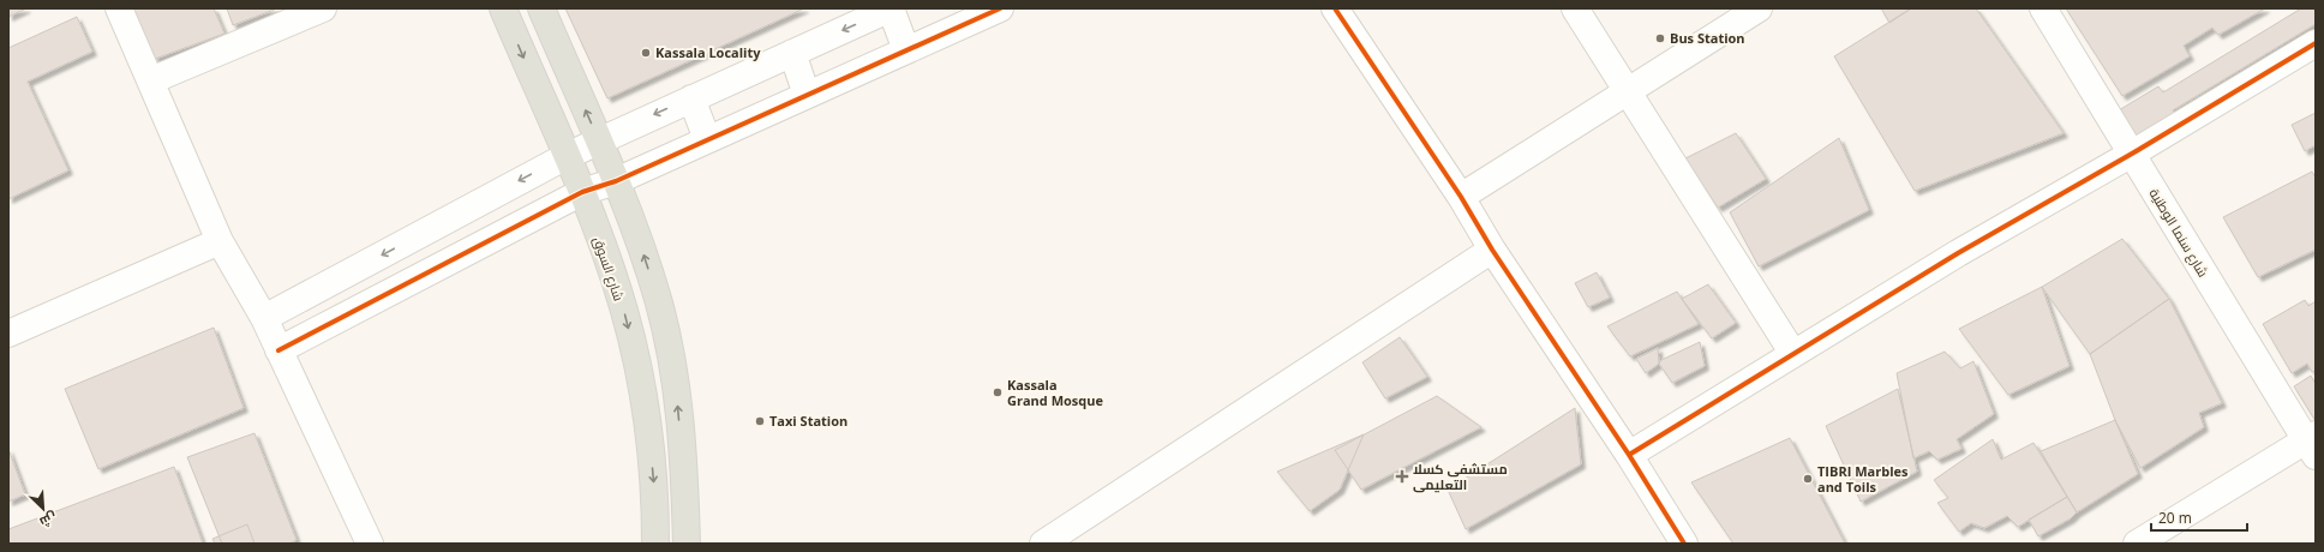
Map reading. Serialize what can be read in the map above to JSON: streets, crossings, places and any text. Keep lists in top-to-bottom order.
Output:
{
  "streets": {
    "main road": ["شارع السوق"],
    "street": ["شارع سنما الوطنية"]
  },
  "places": {
    "other": [
      "Bus Station",
      "Kassala Locality",
      "Kassala Grand Mosque",
      "Taxi Station",
      "TIBRI Marbles and Toils"
    ],
    "health": ["مستشفى كسلا التعليمى"]
  },
  "scale_bar": "20 m",
  "north": "bottom right"
}
